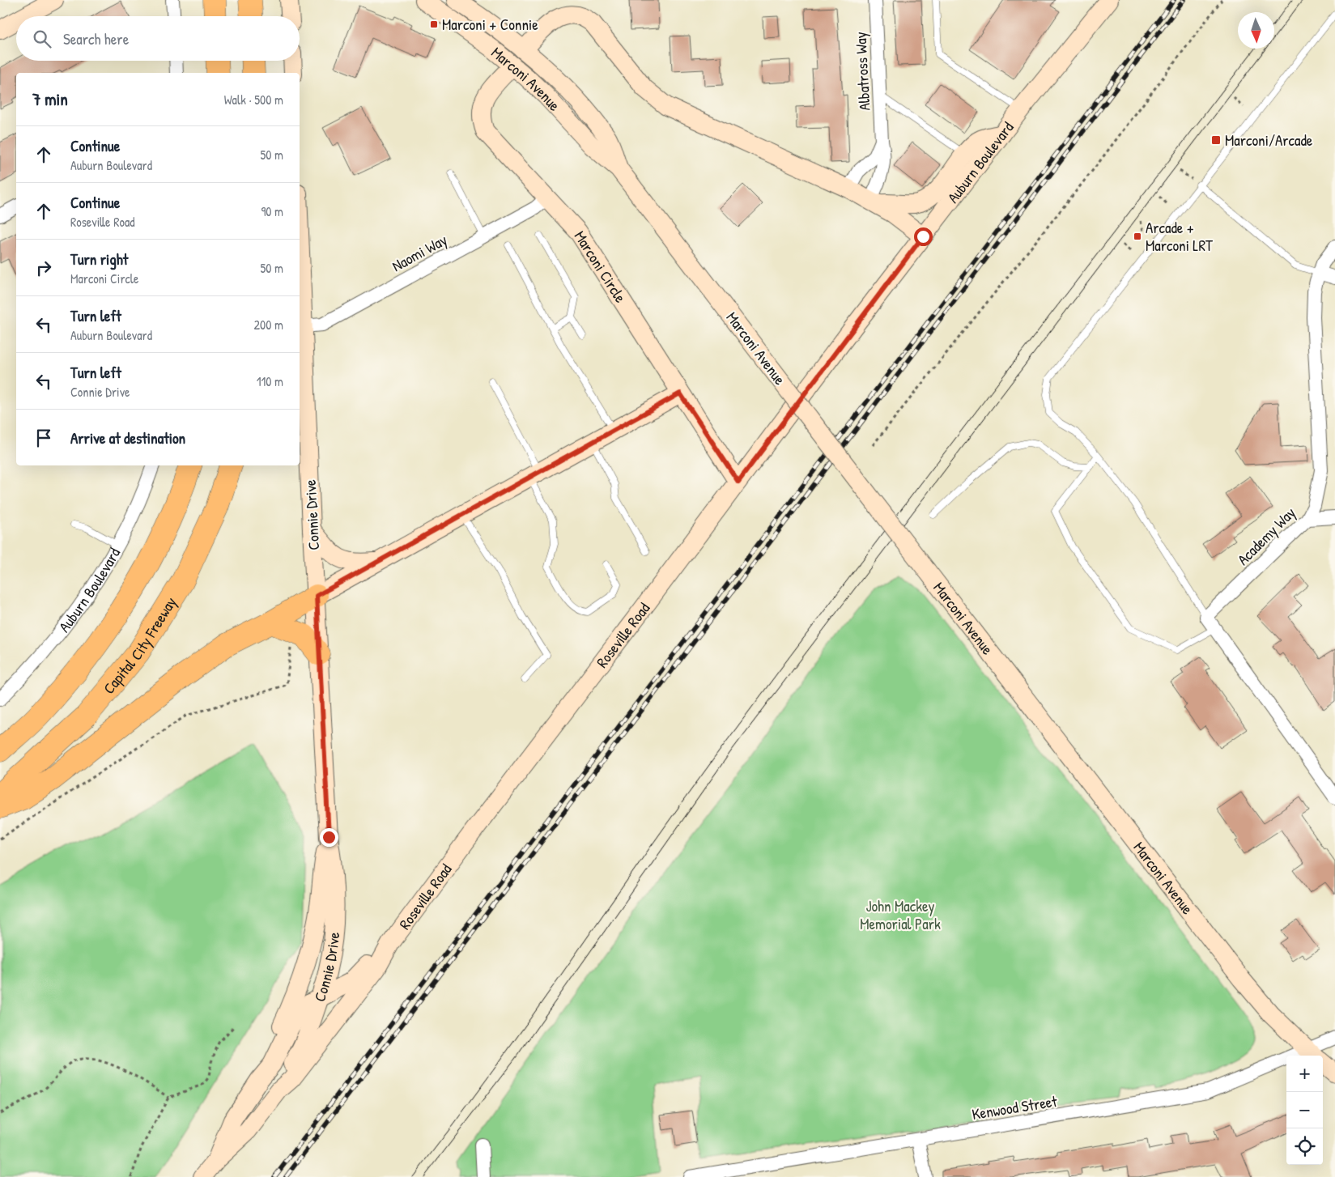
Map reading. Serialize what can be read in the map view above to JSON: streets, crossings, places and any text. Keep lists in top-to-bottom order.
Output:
{
  "streets": {
    "highway": ["Capital City Freeway"],
    "street": [
      "Albatross Way",
      "Marconi Avenue",
      "Auburn Boulevard",
      "Naomi Way",
      "Marconi Circle",
      "Connie Drive",
      "Academy Way",
      "Roseville Road",
      "Kenwood Street"
    ]
  },
  "crossings": [
    ["Albatross Way", "Marconi Avenue"],
    ["Marconi Avenue", "Auburn Boulevard"],
    ["Marconi Avenue", "Marconi Circle"],
    ["Auburn Boulevard", "Roseville Road"],
    ["Naomi Way", "Marconi Circle"],
    ["Naomi Way", "Connie Drive"],
    ["Marconi Circle", "Roseville Road"],
    ["Connie Drive", "Roseville Road"]
  ],
  "parks": ["John Mackey Memorial Park"],
  "places": {
    "transit": ["Marconi + Connie", "Marconi/Arcade", "Arcade + Marconi LRT"]
  },
  "north": "bottom",
  "page": {
    "search": "Search here",
    "heading": ["7 min", "Walk · 500 m"],
    "list": [
      ["Continue", "Auburn Boulevard", "50 m"],
      ["Continue", "Roseville Road", "90 m"],
      ["Turn right", "Marconi Circle", "50 m"],
      ["Turn left", "Auburn Boulevard", "200 m"],
      ["Turn left", "Connie Drive", "110 m"],
      "Arrive at destination"
    ],
    "map_buttons": ["+", "−"]
  }
}
